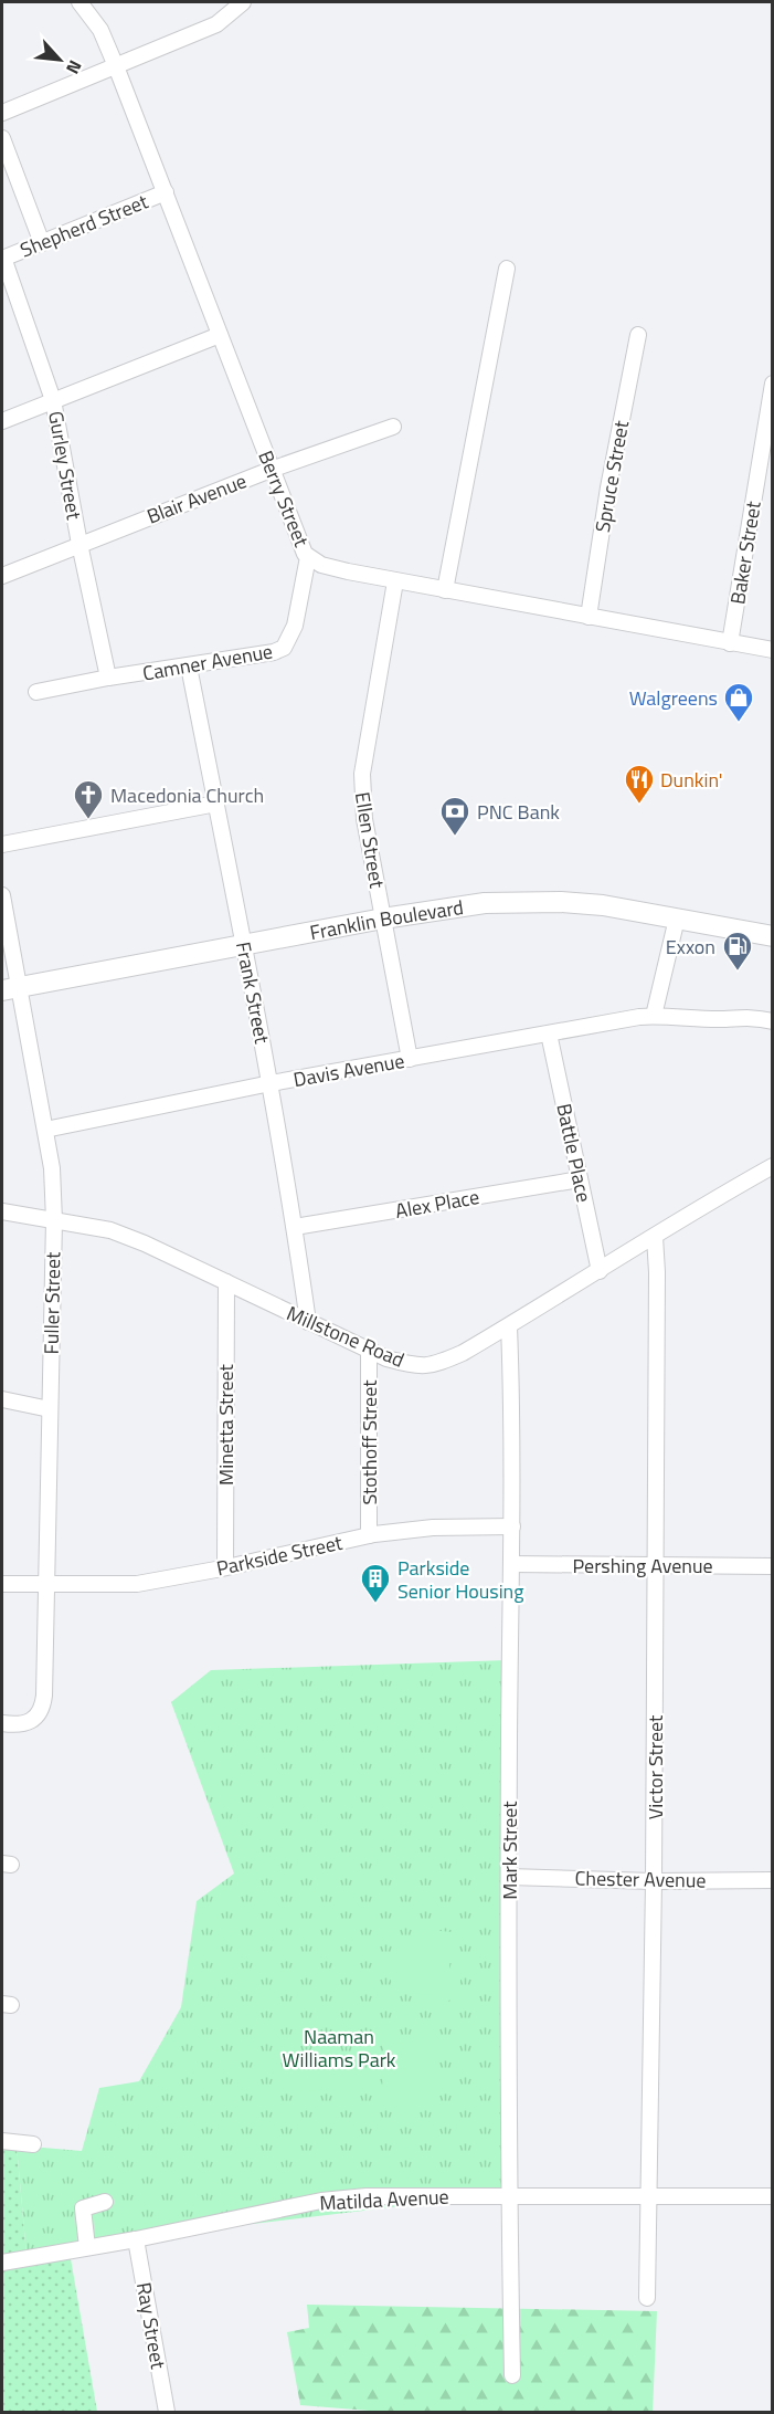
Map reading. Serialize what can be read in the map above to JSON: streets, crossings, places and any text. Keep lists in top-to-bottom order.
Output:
{
  "streets": {
    "main road": ["Franklin Boulevard"],
    "street": [
      "Shepherd Street",
      "Gurley Street",
      "Spruce Street",
      "Blair Avenue",
      "Berry Street",
      "Baker Street",
      "Camner Avenue",
      "Ellen Street",
      "Frank Street",
      "Davis Avenue",
      "Battle Place",
      "Alex Place",
      "Fuller Street",
      "Millstone Road",
      "Minetta Street",
      "Stothoff Street",
      "Parkside Street",
      "Pershing Avenue",
      "Victor Street",
      "Mark Street",
      "Chester Avenue",
      "Matilda Avenue",
      "Ray Street"
    ]
  },
  "crossings": [
    ["Shepherd Street", "Gurley Street"],
    ["Shepherd Street", "Berry Street"],
    ["Gurley Street", "Blair Avenue"],
    ["Gurley Street", "Camner Avenue"],
    ["Spruce Street", "Berry Street"],
    ["Blair Avenue", "Berry Street"],
    ["Berry Street", "Baker Street"],
    ["Berry Street", "Camner Avenue"],
    ["Berry Street", "Ellen Street"],
    ["Camner Avenue", "Frank Street"],
    ["Ellen Street", "Franklin Boulevard"],
    ["Ellen Street", "Davis Avenue"],
    ["Franklin Boulevard", "Frank Street"],
    ["Franklin Boulevard", "Fuller Street"],
    ["Frank Street", "Davis Avenue"],
    ["Frank Street", "Alex Place"],
    ["Frank Street", "Millstone Road"],
    ["Davis Avenue", "Battle Place"],
    ["Davis Avenue", "Fuller Street"],
    ["Battle Place", "Alex Place"],
    ["Battle Place", "Millstone Road"],
    ["Fuller Street", "Millstone Road"],
    ["Fuller Street", "Parkside Street"],
    ["Millstone Road", "Minetta Street"],
    ["Millstone Road", "Stothoff Street"],
    ["Millstone Road", "Victor Street"],
    ["Millstone Road", "Mark Street"],
    ["Minetta Street", "Parkside Street"],
    ["Stothoff Street", "Parkside Street"],
    ["Parkside Street", "Mark Street"],
    ["Pershing Avenue", "Victor Street"],
    ["Pershing Avenue", "Mark Street"],
    ["Victor Street", "Chester Avenue"],
    ["Victor Street", "Matilda Avenue"],
    ["Mark Street", "Chester Avenue"],
    ["Mark Street", "Matilda Avenue"],
    ["Matilda Avenue", "Ray Street"]
  ],
  "parks": ["Naaman Williams Park"],
  "places": {
    "shop": ["Walgreens"],
    "restaurant": ["Dunkin'"],
    "church": ["Macedonia Church"],
    "bank": ["PNC Bank"],
    "fuel station": ["Exxon"],
    "building": ["Parkside Senior Housing"]
  },
  "north": "bottom right"
}
